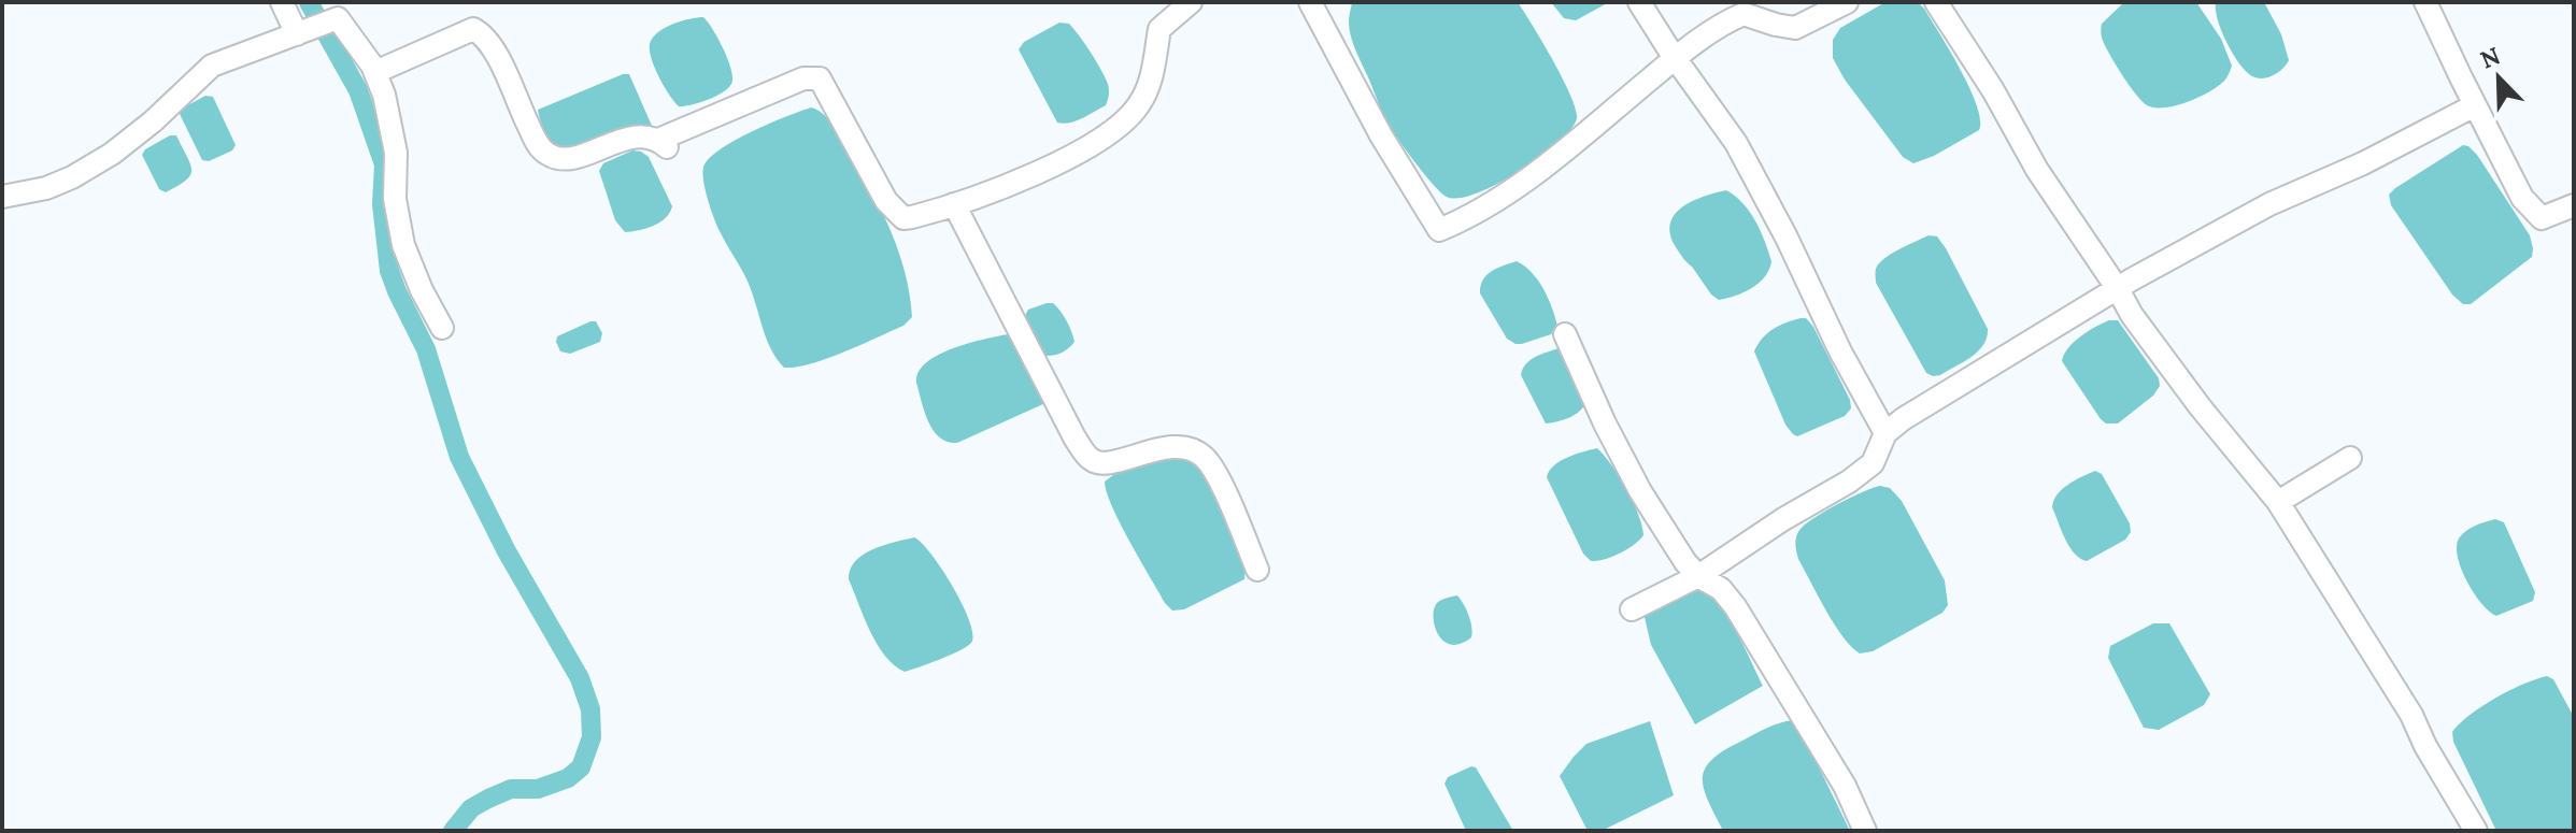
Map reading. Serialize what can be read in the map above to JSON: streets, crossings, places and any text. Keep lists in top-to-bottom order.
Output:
{
  "north": "top left"
}
